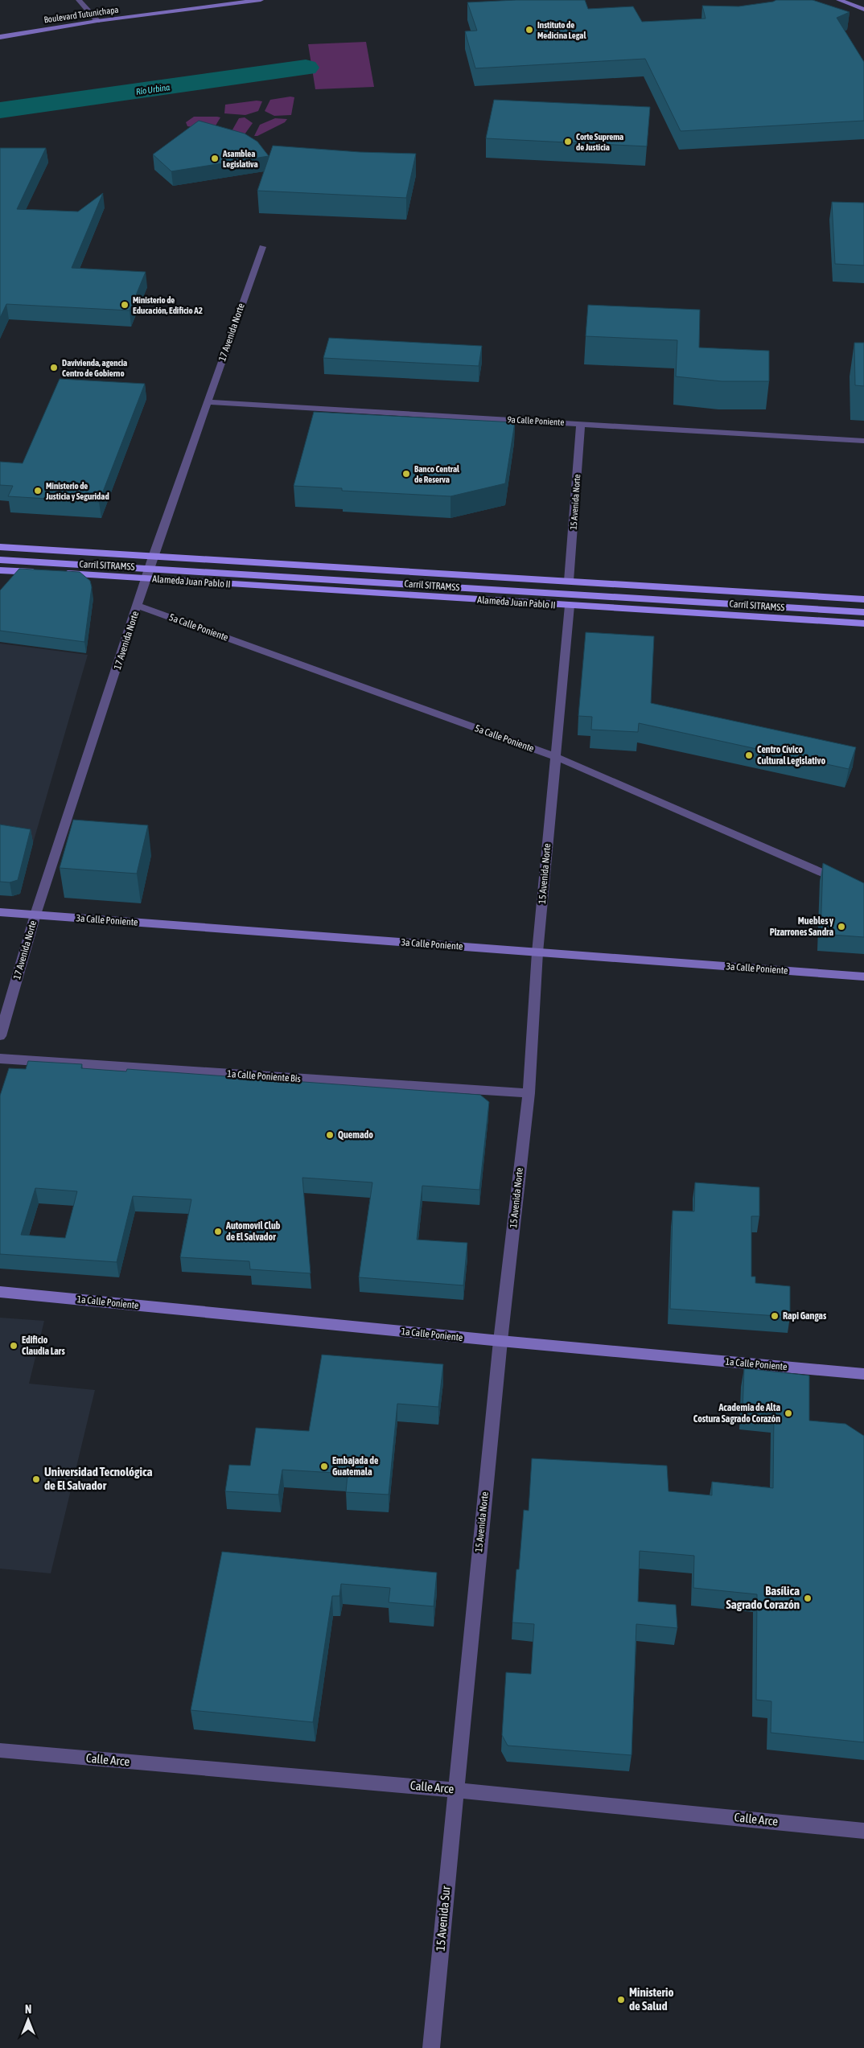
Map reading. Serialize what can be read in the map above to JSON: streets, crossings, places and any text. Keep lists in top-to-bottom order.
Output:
{
  "streets": {
    "main road": [
      "Boulevard Tutunichapa",
      "Carril SITRAMSS",
      "Alameda Juan Pablo II",
      "3a Calle Poniente",
      "1a Calle Poniente"
    ],
    "street": [
      "17 Avenida Norte",
      "9a Calle Poniente",
      "15 Avenida Norte",
      "5a Calle Poniente",
      "1a Calle Poniente Bis",
      "Calle Arce",
      "15 Avenida Sur"
    ]
  },
  "crossings": [
    ["17 Avenida Norte", "9a Calle Poniente"],
    ["17 Avenida Norte", "Carril SITRAMSS"],
    ["17 Avenida Norte", "Alameda Juan Pablo II"],
    ["17 Avenida Norte", "5a Calle Poniente"],
    ["17 Avenida Norte", "3a Calle Poniente"],
    ["9a Calle Poniente", "15 Avenida Norte"],
    ["15 Avenida Norte", "Alameda Juan Pablo II"],
    ["15 Avenida Norte", "5a Calle Poniente"],
    ["15 Avenida Norte", "3a Calle Poniente"],
    ["15 Avenida Norte", "1a Calle Poniente Bis"],
    ["15 Avenida Norte", "1a Calle Poniente"],
    ["15 Avenida Norte", "Calle Arce"],
    ["15 Avenida Norte", "15 Avenida Sur"],
    ["Calle Arce", "15 Avenida Sur"]
  ],
  "water": ["Río Urbina"],
  "places": [
    "Instituto de Medicina Legal",
    "Corte Suprema de Justicia",
    "Asamblea Legislativa",
    "Ministerio de Educación, Edificio A2",
    "Davivienda, agencia Centro de Gobierno",
    "Banco Central de Reserva",
    "Ministerio de Justicia y Seguridad",
    "Centro Cívico Cultural Legislativo",
    "Muebles y Pizarrones Sandra",
    "Quemado",
    "Automovil Club de El Salvador",
    "Rapi Gangas",
    "Edificio Claudia Lars",
    "Academia de Alta Costura Sagrado Corazón",
    "Embajada de Guatemala",
    "Universidad Tecnológica de El Salvador",
    "Basílica Sagrado Corazón",
    "Ministerio de Salud"
  ],
  "north": "top"
}
